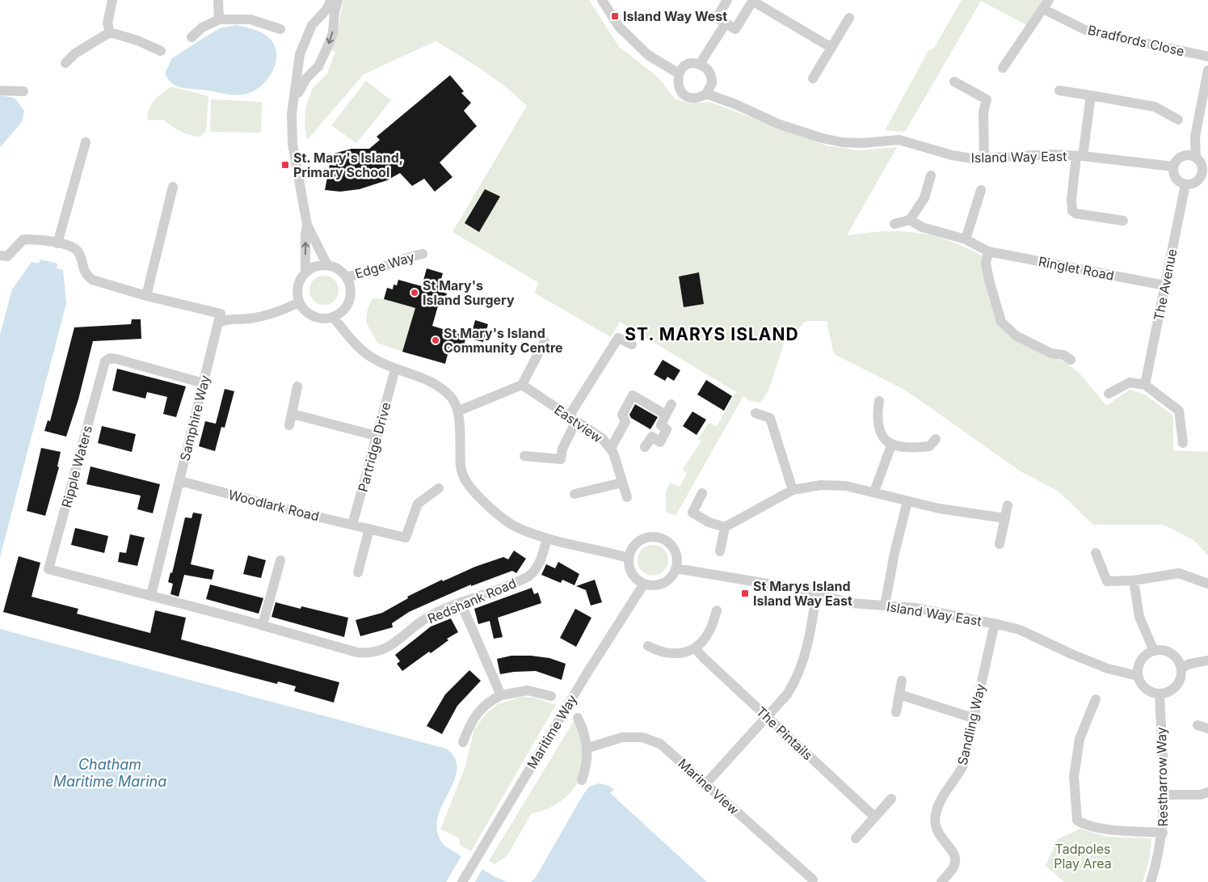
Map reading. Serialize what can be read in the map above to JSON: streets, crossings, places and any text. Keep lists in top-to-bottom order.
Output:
{
  "streets": {
    "street": [
      "Bradfords Close",
      "Island Way East",
      "Edge Way",
      "Ringlet Road",
      "The Avenue",
      "Samphire Way",
      "Eastview",
      "Partridge Drive",
      "Ripple Waters",
      "Woodlark Road",
      "Redshank Road",
      "Sandling Way",
      "Maritime Way",
      "The Pintails",
      "Restharrow Way",
      "Marine View"
    ]
  },
  "crossings": [
    ["Island Way East", "The Avenue"],
    ["Island Way East", "Sandling Way"],
    ["Island Way East", "Maritime Way"],
    ["Island Way East", "Restharrow Way"],
    ["Ringlet Road", "The Avenue"],
    ["Samphire Way", "Ripple Waters"],
    ["Samphire Way", "Woodlark Road"],
    ["Samphire Way", "Redshank Road"],
    ["Partridge Drive", "Woodlark Road"],
    ["Ripple Waters", "Redshank Road"]
  ],
  "districts": ["ST. MARYS ISLAND"],
  "water": ["Chatham Maritime Marina"],
  "parks": ["Tadpoles Play Area"],
  "places": {
    "transit": ["Island Way West", "St. Mary's Island, Primary School", "St Marys Island Island Way East"],
    "other": ["St Mary's Island Surgery", "St Mary's Island Community Centre"]
  }
}
